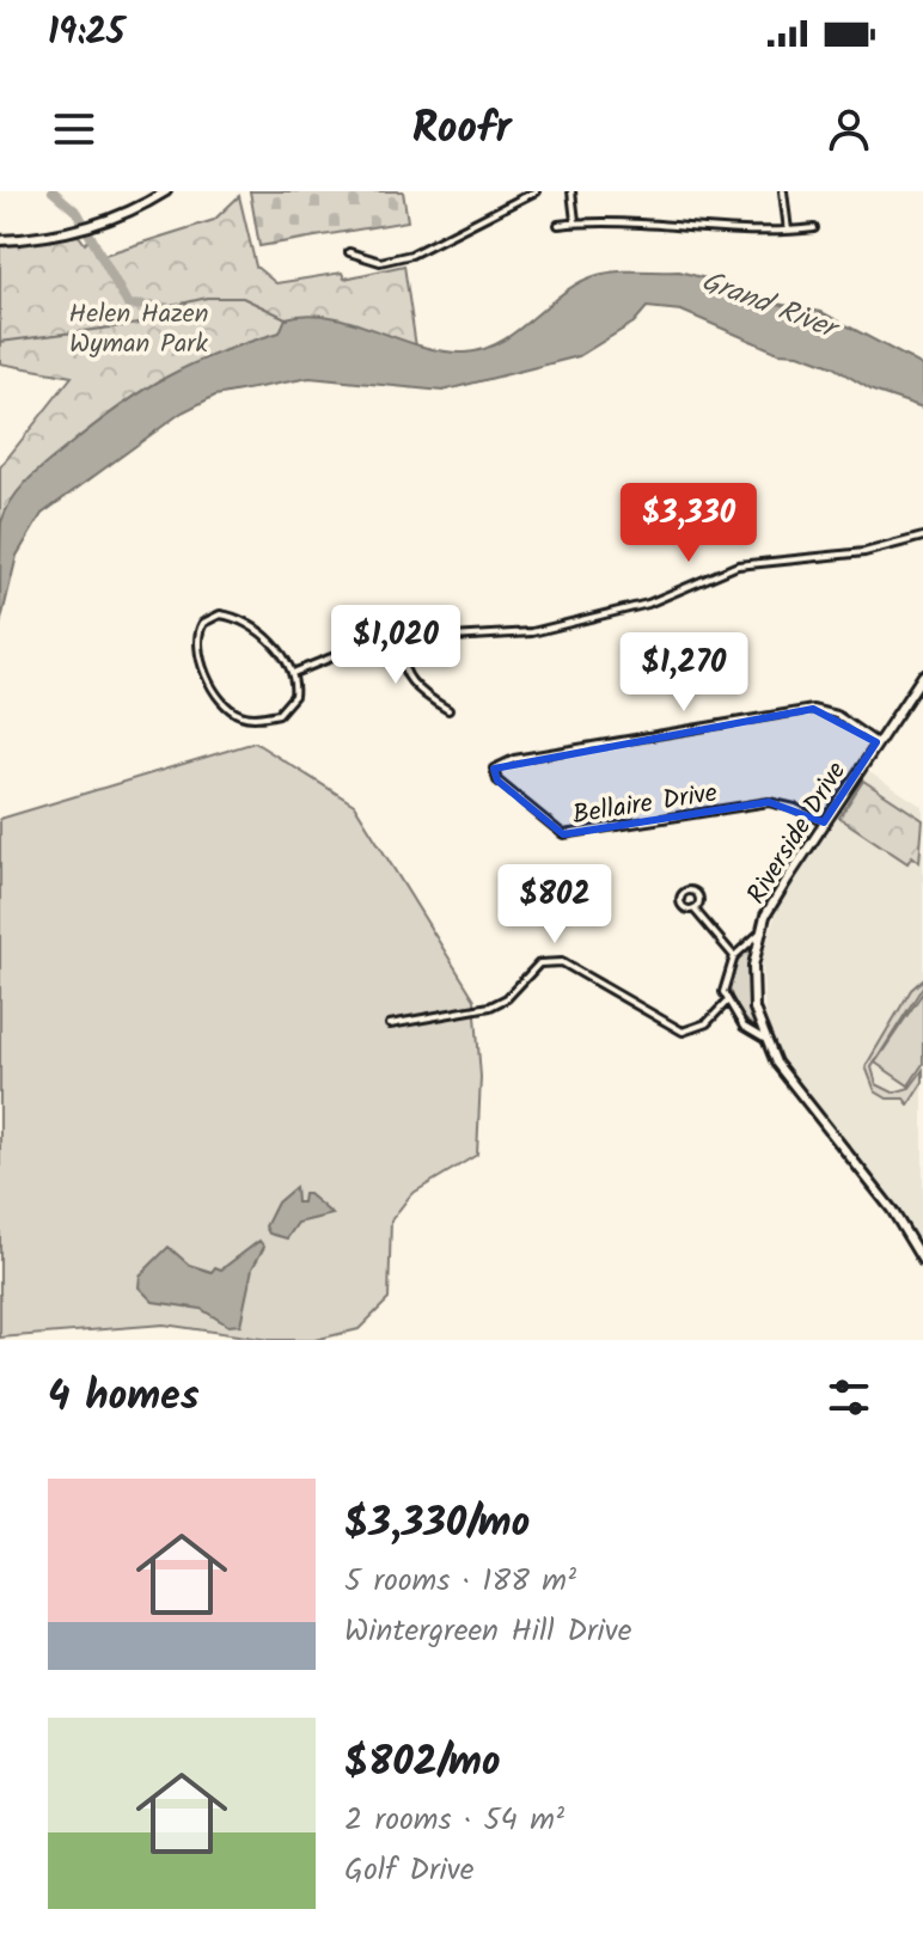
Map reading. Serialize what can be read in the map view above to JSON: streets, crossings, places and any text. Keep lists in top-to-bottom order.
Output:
{
  "streets": {
    "main road": ["Riverside Drive"],
    "street": ["Bellaire Drive"]
  },
  "crossings": [
    ["Bellaire Drive", "Riverside Drive"]
  ],
  "water": ["Grand River"],
  "parks": ["Helen Hazen Wyman Park"],
  "page": {
    "status": "19:25",
    "header": "Roofr",
    "price": [
      "$3,330",
      "$1,020",
      "$1,270",
      "$802"
    ],
    "heading": "4 homes",
    "list": [
      {
        "name": "$3,330/mo",
        "note": "5 rooms · 188 m² · Wintergreen Hill Drive"
      },
      {
        "name": "$802/mo",
        "note": "2 rooms · 54 m² · Golf Drive"
      }
    ]
  }
}
